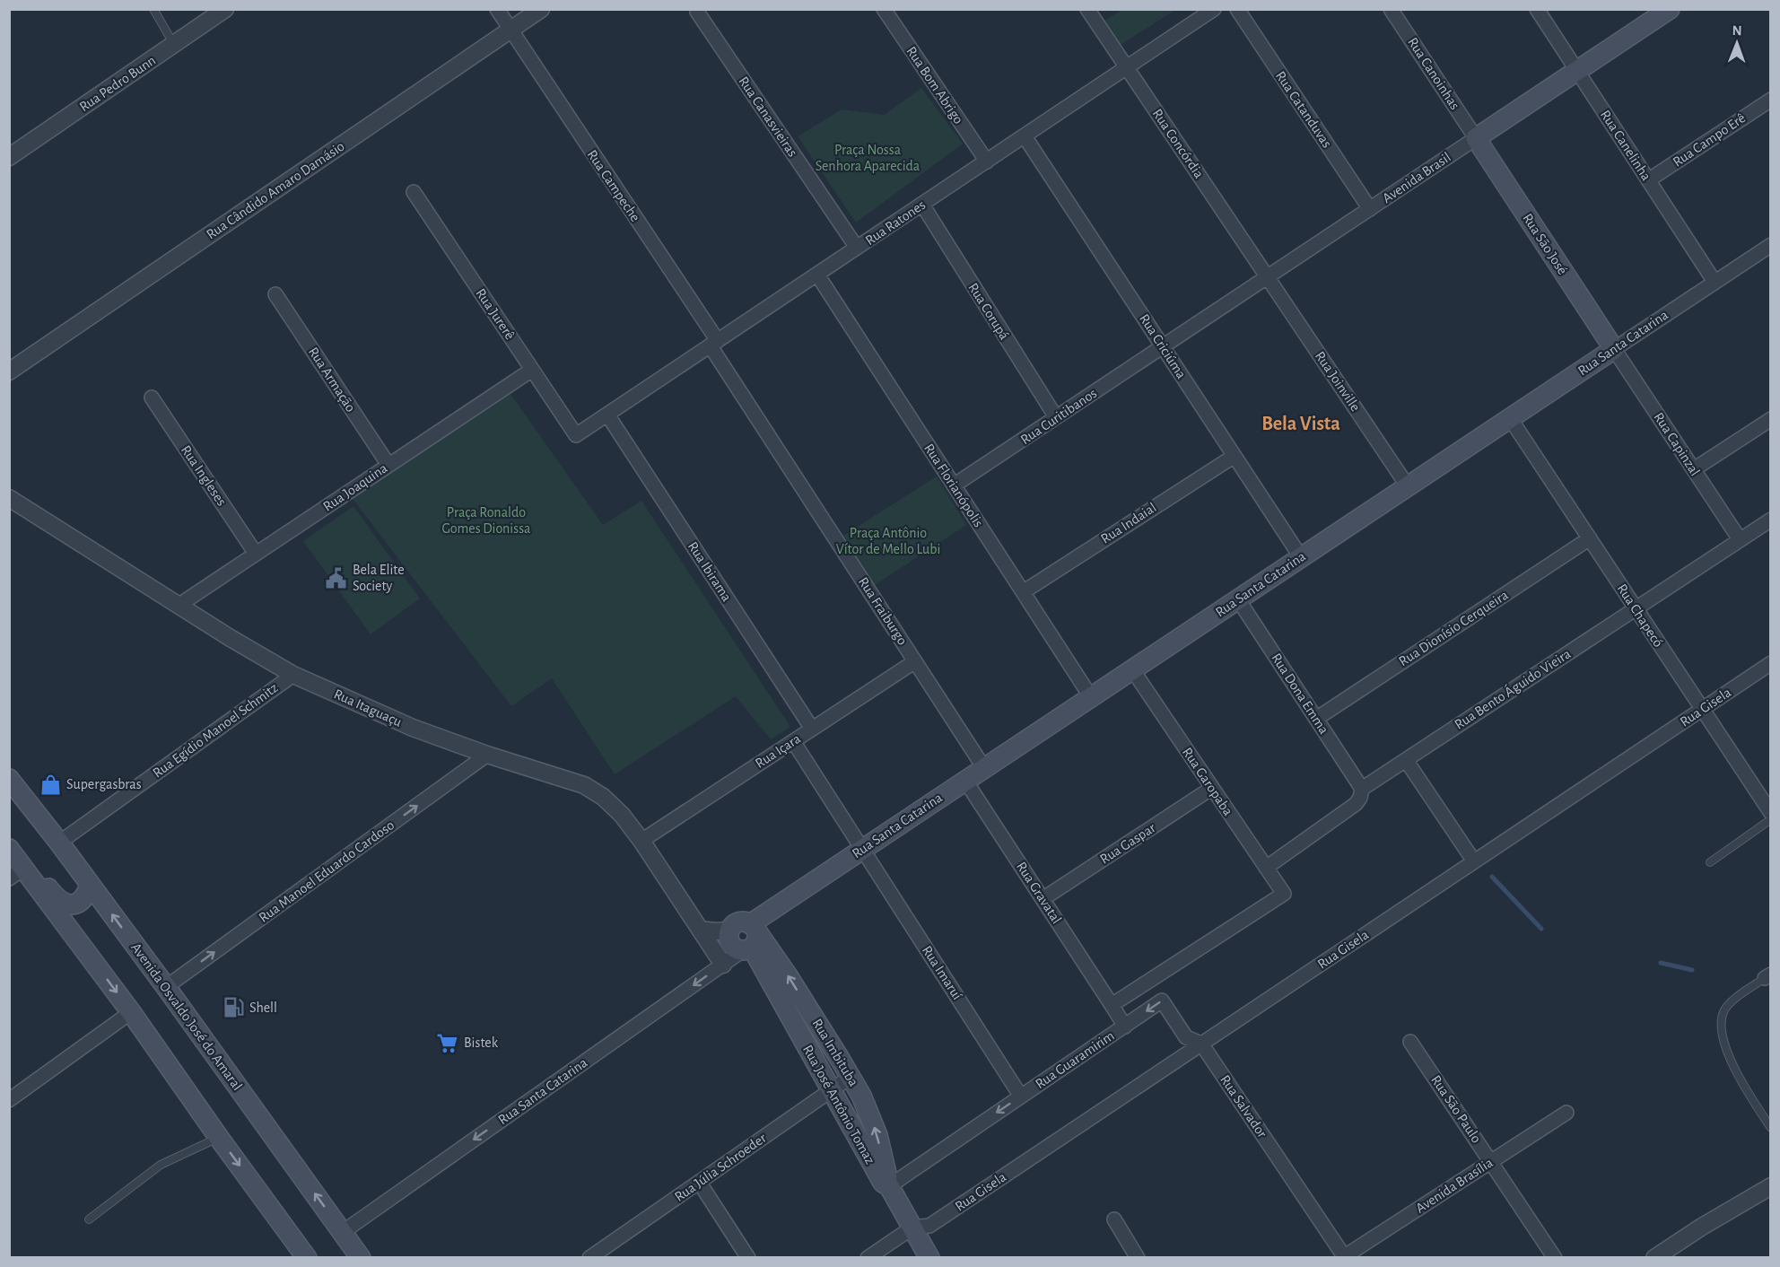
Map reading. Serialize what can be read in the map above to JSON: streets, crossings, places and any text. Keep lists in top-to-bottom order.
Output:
{
  "streets": {
    "main road": [
      "Avenida Brasil",
      "Rua São José",
      "Rua Santa Catarina",
      "Avenida Osvaldo José do Amaral",
      "Rua Imbituba",
      "Rua José Antônio Tomaz"
    ],
    "street": [
      "Rua Canoinhas",
      "Rua Pedro Bunn",
      "Rua Bom Abrigo",
      "Rua Catanduvas",
      "Rua Canasvieiras",
      "Rua Campo Erê",
      "Rua Concórdia",
      "Rua Canelinha",
      "Rua Campeche",
      "Rua Cândido Amaro Damásio",
      "Rua Ratones",
      "Rua Corupá",
      "Rua Jurerê",
      "Rua Criciúma",
      "Rua Armação",
      "Rua Joinville",
      "Rua Curitibanos",
      "Rua Capinzal",
      "Rua Ingleses",
      "Rua Florianópolis",
      "Rua Joaquina",
      "Rua Indaial",
      "Rua Ibirama",
      "Rua Fraiburgo",
      "Rua Chapecó",
      "Rua Dionísio Cerqueira",
      "Rua Bento Águido Vieira",
      "Rua Dona Emma",
      "Rua Gisela",
      "Rua Itaguaçu",
      "Rua Egídio Manoel Schmitz",
      "Rua Içara",
      "Rua Garopaba",
      "Rua Gaspar",
      "Rua Manoel Eduardo Cardoso",
      "Rua Gravatal",
      "Rua Imaruí",
      "Rua Guaramirim",
      "Rua Salvador",
      "Rua São Paulo",
      "Rua Júlia Schroeder",
      "Avenida Brasília"
    ]
  },
  "crossings": [
    ["Rua Canoinhas", "Avenida Brasil"],
    ["Rua Canoinhas", "Rua São José"],
    ["Rua Bom Abrigo", "Rua Ratones"],
    ["Rua Catanduvas", "Avenida Brasil"],
    ["Rua Canasvieiras", "Rua Ratones"],
    ["Rua Campo Erê", "Rua Canelinha"],
    ["Rua Concórdia", "Avenida Brasil"],
    ["Rua Concórdia", "Rua Ratones"],
    ["Rua Concórdia", "Rua Joinville"],
    ["Rua Canelinha", "Avenida Brasil"],
    ["Rua Canelinha", "Rua Santa Catarina"],
    ["Avenida Brasil", "Rua São José"],
    ["Avenida Brasil", "Rua Criciúma"],
    ["Avenida Brasil", "Rua Joinville"],
    ["Avenida Brasil", "Rua Curitibanos"],
    ["Rua Campeche", "Rua Cândido Amaro Damásio"],
    ["Rua Campeche", "Rua Ratones"],
    ["Rua Campeche", "Rua Fraiburgo"],
    ["Rua Ratones", "Rua Corupá"],
    ["Rua Ratones", "Rua Jurerê"],
    ["Rua Ratones", "Rua Criciúma"],
    ["Rua Ratones", "Rua Florianópolis"],
    ["Rua Ratones", "Rua Ibirama"],
    ["Rua Ratones", "Rua Fraiburgo"],
    ["Rua São José", "Rua Santa Catarina"],
    ["Rua São José", "Rua Capinzal"],
    ["Rua Corupá", "Rua Curitibanos"],
    ["Rua Jurerê", "Rua Joaquina"],
    ["Rua Santa Catarina", "Rua Criciúma"],
    ["Rua Santa Catarina", "Rua Joinville"],
    ["Rua Santa Catarina", "Rua Capinzal"],
    ["Rua Santa Catarina", "Rua Florianópolis"],
    ["Rua Santa Catarina", "Rua Fraiburgo"],
    ["Rua Santa Catarina", "Rua Chapecó"],
    ["Rua Santa Catarina", "Rua Dona Emma"],
    ["Rua Santa Catarina", "Rua Itaguaçu"],
    ["Rua Santa Catarina", "Rua Garopaba"],
    ["Rua Santa Catarina", "Rua Gravatal"],
    ["Rua Santa Catarina", "Rua Imaruí"],
    ["Rua Santa Catarina", "Avenida Osvaldo José do Amaral"],
    ["Rua Santa Catarina", "Rua Imbituba"],
    ["Rua Santa Catarina", "Rua José Antônio Tomaz"],
    ["Rua Criciúma", "Rua Curitibanos"],
    ["Rua Criciúma", "Rua Indaial"],
    ["Rua Armação", "Rua Joaquina"],
    ["Rua Curitibanos", "Rua Florianópolis"],
    ["Rua Capinzal", "Rua Bento Águido Vieira"],
    ["Rua Ingleses", "Rua Joaquina"],
    ["Rua Florianópolis", "Rua Indaial"],
    ["Rua Joaquina", "Rua Itaguaçu"],
    ["Rua Ibirama", "Rua Içara"],
    ["Rua Fraiburgo", "Rua Içara"],
    ["Rua Chapecó", "Rua Dionísio Cerqueira"],
    ["Rua Chapecó", "Rua Bento Águido Vieira"],
    ["Rua Chapecó", "Rua Gisela"],
    ["Rua Dionísio Cerqueira", "Rua Dona Emma"],
    ["Rua Bento Águido Vieira", "Rua Dona Emma"],
    ["Rua Bento Águido Vieira", "Rua Garopaba"],
    ["Rua Gisela", "Rua José Antônio Tomaz"],
    ["Rua Gisela", "Rua Salvador"],
    ["Rua Itaguaçu", "Rua Egídio Manoel Schmitz"],
    ["Rua Itaguaçu", "Rua Içara"],
    ["Rua Itaguaçu", "Rua Manoel Eduardo Cardoso"],
    ["Rua Egídio Manoel Schmitz", "Avenida Osvaldo José do Amaral"],
    ["Rua Içara", "Rua Imaruí"],
    ["Rua Garopaba", "Rua Gaspar"],
    ["Rua Garopaba", "Rua Guaramirim"],
    ["Rua Gaspar", "Rua Gravatal"],
    ["Rua Manoel Eduardo Cardoso", "Avenida Osvaldo José do Amaral"],
    ["Rua Gravatal", "Rua Guaramirim"],
    ["Rua Imaruí", "Rua Guaramirim"],
    ["Rua Imbituba", "Rua Guaramirim"],
    ["Rua Imbituba", "Rua José Antônio Tomaz"],
    ["Rua Imbituba", "Rua Júlia Schroeder"],
    ["Rua Guaramirim", "Rua José Antônio Tomaz"],
    ["Rua Guaramirim", "Rua Salvador"],
    ["Rua José Antônio Tomaz", "Rua Júlia Schroeder"],
    ["Rua Salvador", "Avenida Brasília"],
    ["Rua São Paulo", "Avenida Brasília"]
  ],
  "one_way": ["Rua Manoel Eduardo Cardoso", "Rua Imbituba"],
  "districts": ["Bela Vista"],
  "parks": ["Praça Nossa Senhora Aparecida", "Praça Ronaldo Gomes Dionissa", "Praça Antônio Vítor de Mello Lubi"],
  "places": {
    "public building": ["Bela Elite Society"],
    "shop": ["Supergasbras"],
    "fuel station": ["Shell"],
    "supermarket": ["Bistek"]
  },
  "north": "top"
}
